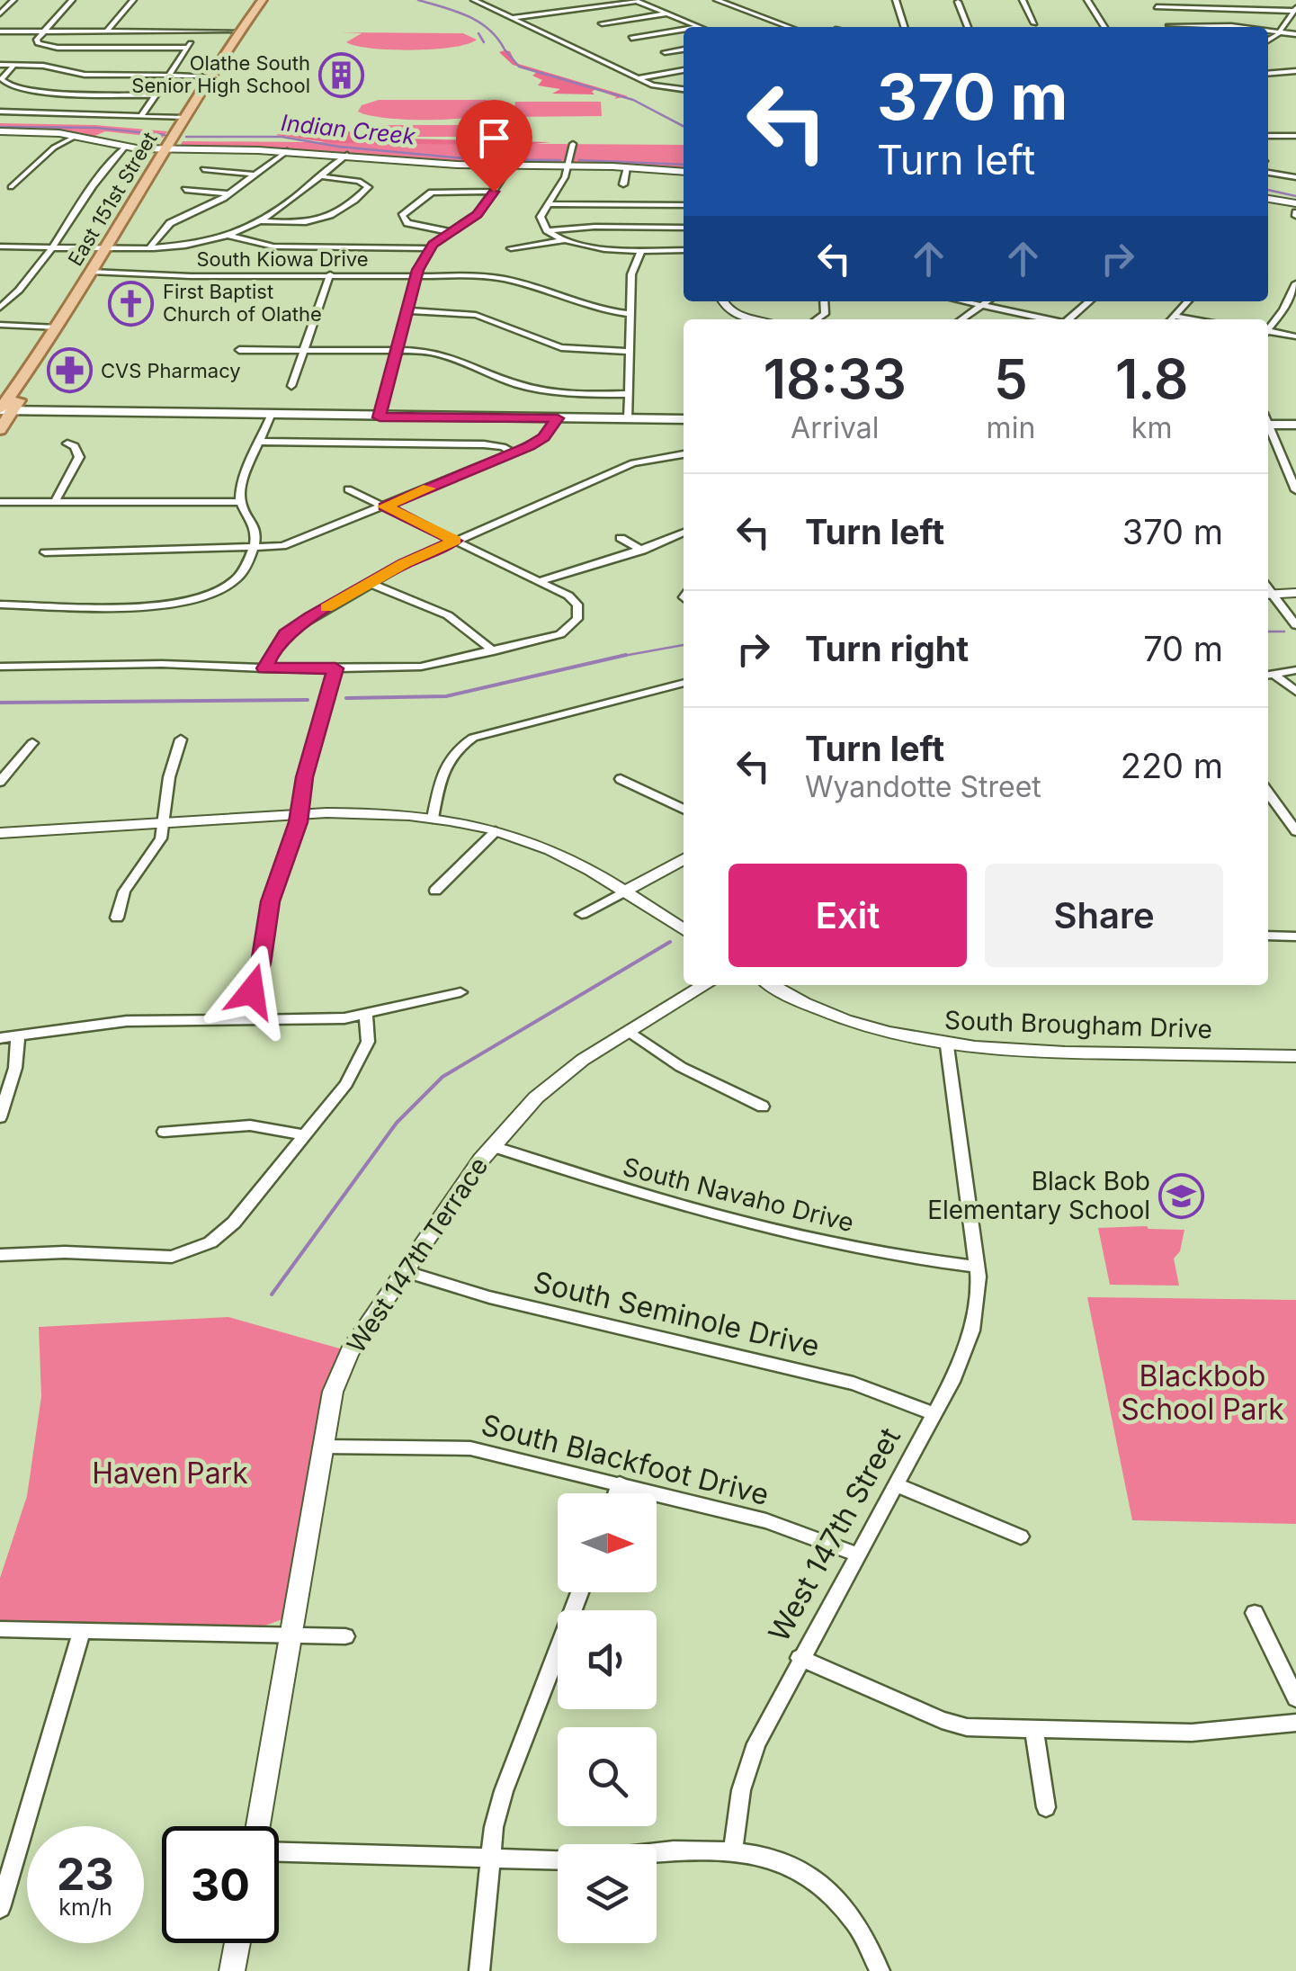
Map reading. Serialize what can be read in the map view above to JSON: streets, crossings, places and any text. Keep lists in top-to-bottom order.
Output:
{
  "streets": {
    "main road": ["East 151st Street"],
    "street": [
      "South Kiowa Drive",
      "South Brougham Drive",
      "South Navaho Drive",
      "West 147th Terrace",
      "South Seminole Drive",
      "South Blackfoot Drive",
      "West 147th Street"
    ]
  },
  "crossings": [
    ["East 151st Street", "South Kiowa Drive"],
    ["South Brougham Drive", "West 147th Street"],
    ["South Navaho Drive", "West 147th Terrace"],
    ["South Navaho Drive", "West 147th Street"],
    ["West 147th Terrace", "South Seminole Drive"],
    ["West 147th Terrace", "South Blackfoot Drive"],
    ["South Seminole Drive", "West 147th Street"],
    ["South Blackfoot Drive", "West 147th Street"]
  ],
  "water": ["Indian Creek"],
  "parks": ["Blackbob School Park", "Haven Park"],
  "places": {
    "building": ["Olathe South Senior High School"],
    "church": ["First Baptist Church of Olathe"],
    "pharmacy": ["CVS Pharmacy"],
    "school or university": ["Black Bob Elementary School"]
  },
  "north": "right",
  "page": {
    "turn": ["370 m", "Turn left"],
    "eta": [
      "18:33",
      "Arrival",
      "5",
      "min",
      "1.8",
      "km"
    ],
    "list": [
      {
        "name": "Turn left",
        "value": "370 m"
      },
      {
        "name": "Turn right",
        "value": "70 m"
      },
      {
        "name": "Turn left",
        "note": "Wyandotte Street",
        "value": "220 m"
      }
    ],
    "buttons": ["Exit", "Share"],
    "speed": "23 km/h",
    "limit": "30"
  }
}
